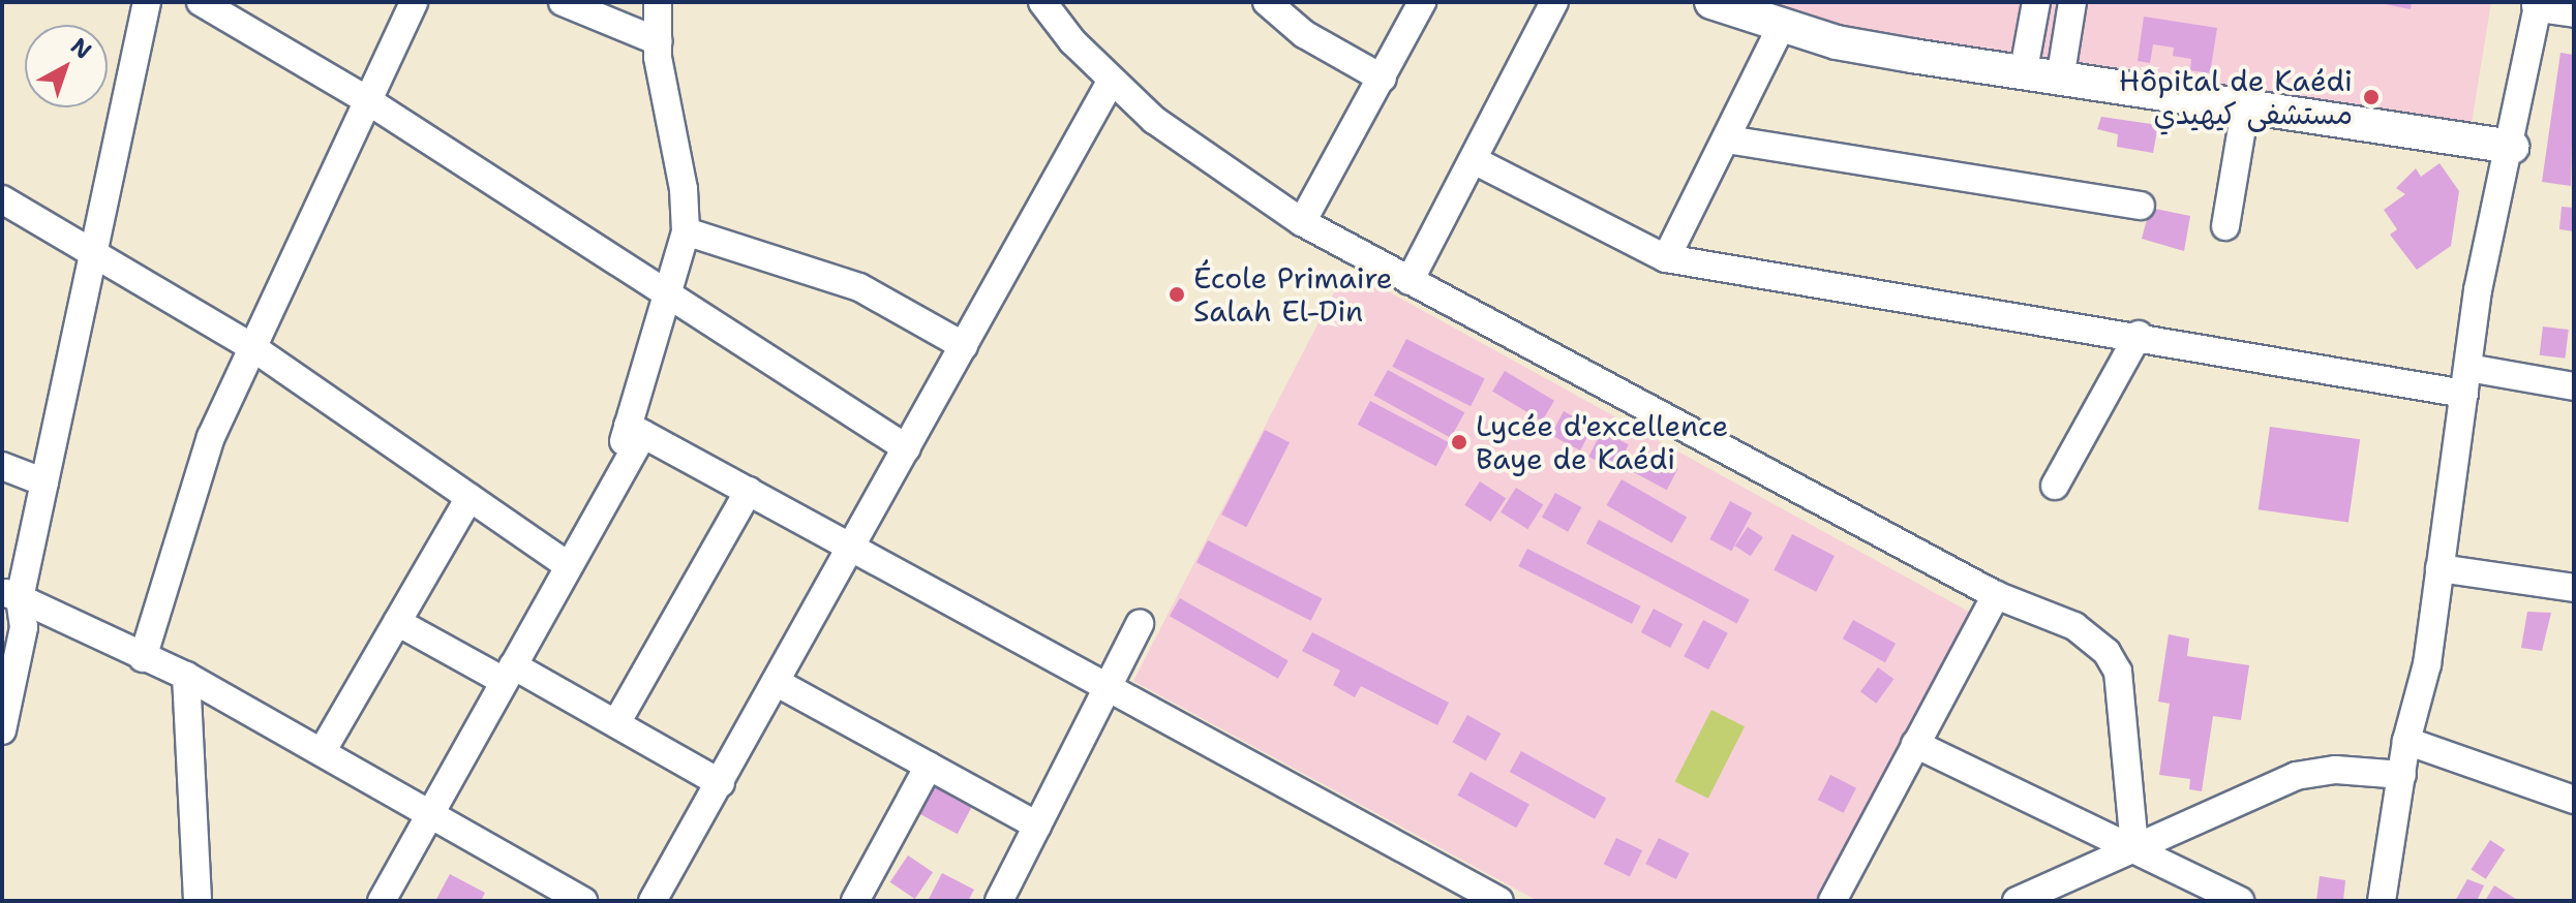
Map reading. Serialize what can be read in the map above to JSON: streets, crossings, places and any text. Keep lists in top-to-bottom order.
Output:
{
  "places": ["Hôpital de Kaédi مستشفى كيهيدي", "École Primaire Salah El-Din", "Lycée d'excellence Baye de Kaédi"],
  "north": "top right"
}
